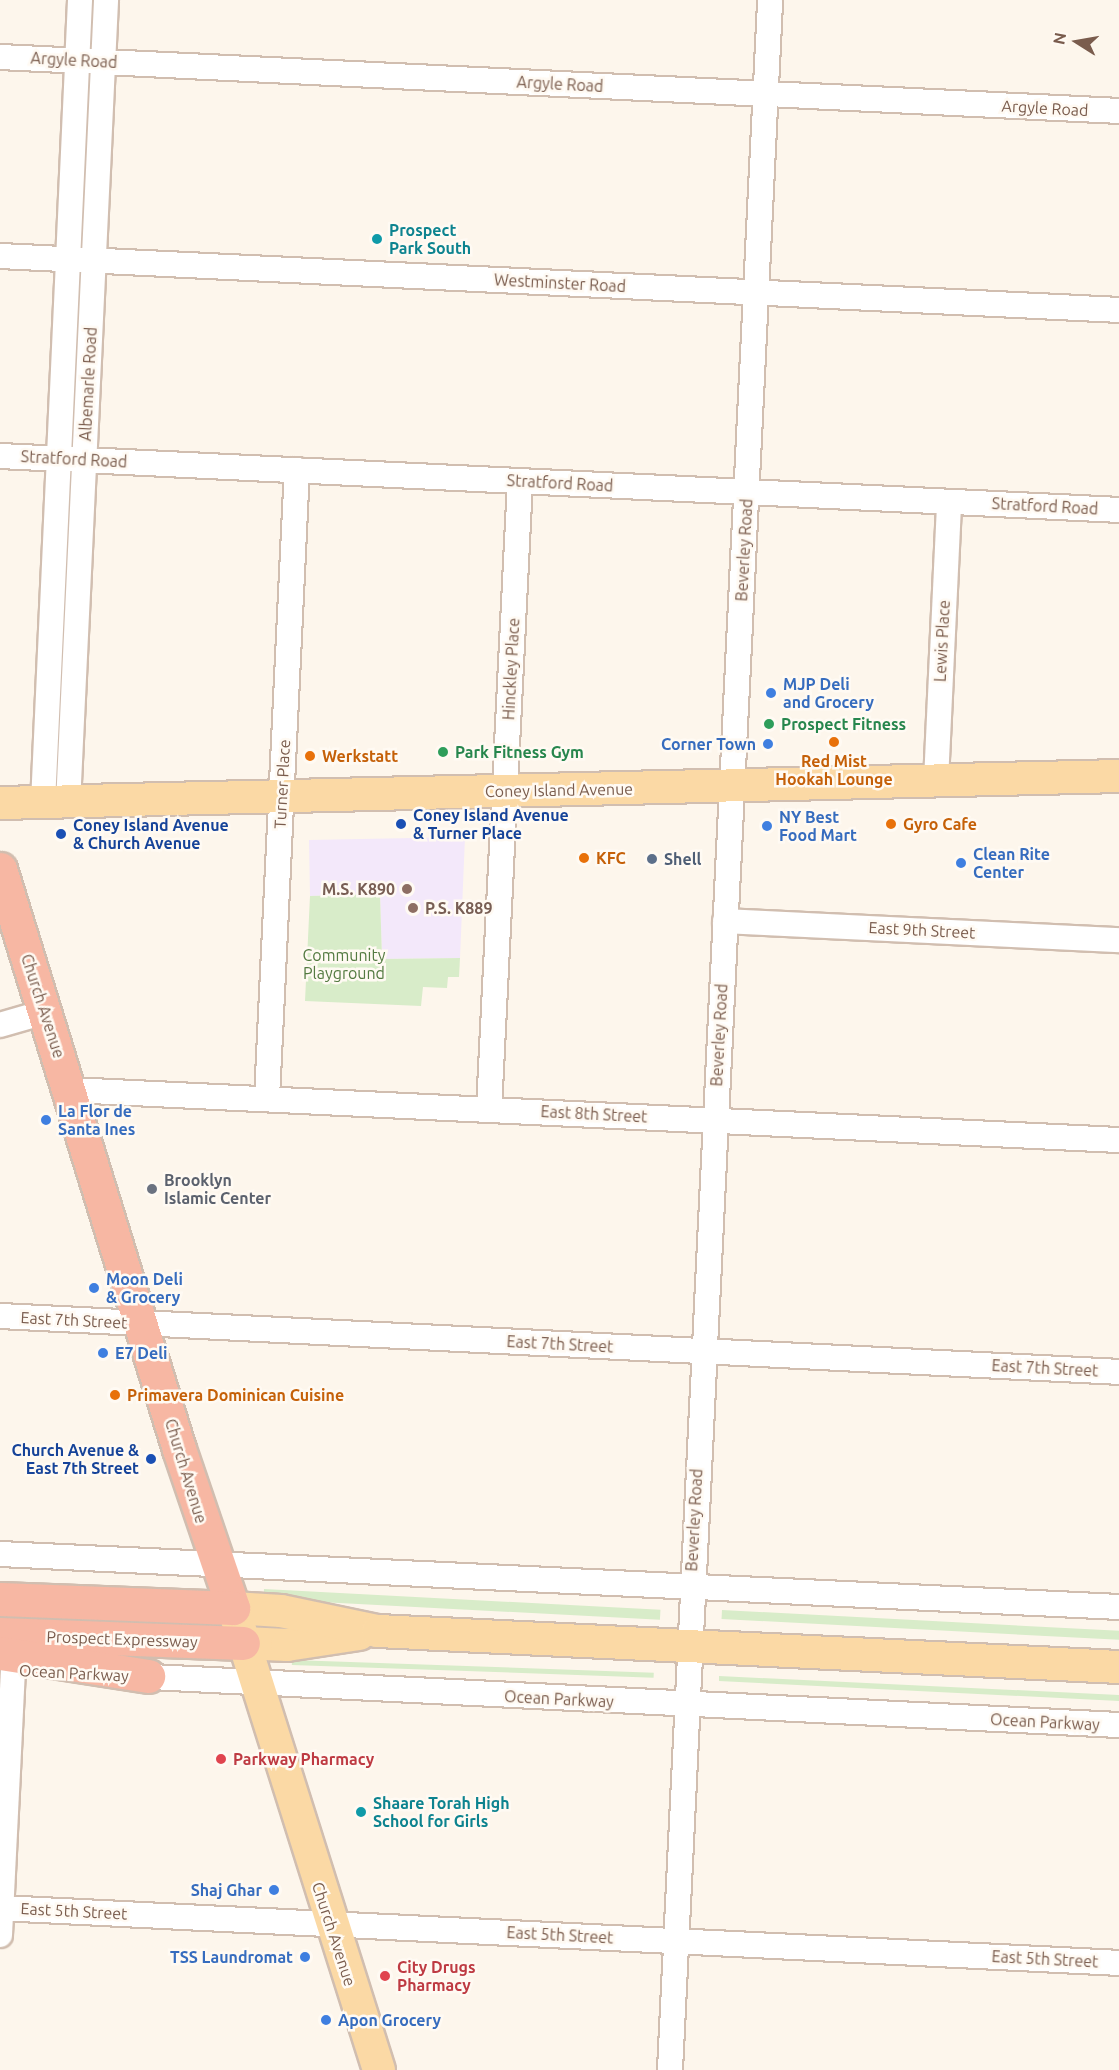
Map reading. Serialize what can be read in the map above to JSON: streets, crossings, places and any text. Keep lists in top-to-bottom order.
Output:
{
  "streets": {
    "highway": ["Church Avenue", "Prospect Expressway"],
    "main road": ["Coney Island Avenue"],
    "street": [
      "Argyle Road",
      "Westminster Road",
      "Albemarle Road",
      "Stratford Road",
      "Beverley Road",
      "Lewis Place",
      "Hinckley Place",
      "Turner Place",
      "East 9th Street",
      "East 8th Street",
      "East 7th Street",
      "Ocean Parkway",
      "East 5th Street"
    ]
  },
  "crossings": [
    ["Argyle Road", "Albemarle Road"],
    ["Argyle Road", "Beverley Road"],
    ["Westminster Road", "Albemarle Road"],
    ["Westminster Road", "Beverley Road"],
    ["Albemarle Road", "Stratford Road"],
    ["Albemarle Road", "Coney Island Avenue"],
    ["Stratford Road", "Beverley Road"],
    ["Stratford Road", "Lewis Place"],
    ["Stratford Road", "Hinckley Place"],
    ["Stratford Road", "Turner Place"],
    ["Beverley Road", "Coney Island Avenue"],
    ["Beverley Road", "East 9th Street"],
    ["Beverley Road", "East 8th Street"],
    ["Beverley Road", "East 7th Street"],
    ["Beverley Road", "Ocean Parkway"],
    ["Beverley Road", "East 5th Street"],
    ["Lewis Place", "Coney Island Avenue"],
    ["Hinckley Place", "Coney Island Avenue"],
    ["Hinckley Place", "East 8th Street"],
    ["Turner Place", "Coney Island Avenue"],
    ["Turner Place", "East 8th Street"],
    ["Church Avenue", "East 8th Street"],
    ["Church Avenue", "East 7th Street"],
    ["Church Avenue", "Prospect Expressway"],
    ["Church Avenue", "Ocean Parkway"],
    ["Church Avenue", "East 5th Street"]
  ],
  "parks": ["Community Playground"],
  "places": [
    "Prospect Park South",
    "MJP Deli and Grocery",
    "Prospect Fitness",
    "Red Mist Hookah Lounge",
    "Corner Town",
    "Park Fitness Gym",
    "Werkstatt",
    "Coney Island Avenue & Turner Place",
    "Gyro Cafe",
    "NY Best Food Mart",
    "Coney Island Avenue & Church Avenue",
    "KFC",
    "Shell",
    "Clean Rite Center",
    "M.S. K890",
    "P.S. K889",
    "La Flor de Santa Ines",
    "Brooklyn Islamic Center",
    "Moon Deli & Grocery",
    "E7 Deli",
    "Primavera Dominican Cuisine",
    "Church Avenue & East 7th Street",
    "Parkway Pharmacy",
    "Shaare Torah High School for Girls",
    "Shaj Ghar",
    "TSS Laundromat",
    "City Drugs Pharmacy",
    "Apon Grocery"
  ],
  "north": "left"
}
